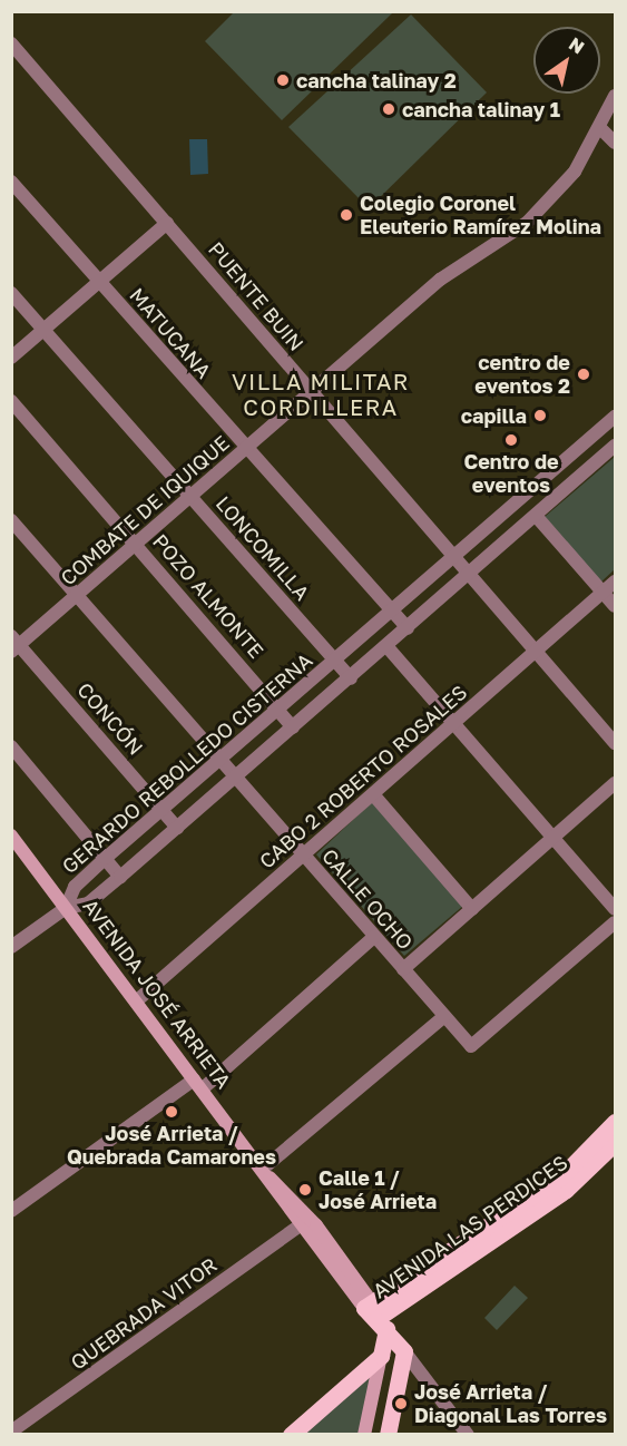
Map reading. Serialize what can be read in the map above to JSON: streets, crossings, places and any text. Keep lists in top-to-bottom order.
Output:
{
  "streets": {
    "main road": ["AVENIDA JOSÉ ARRIETA", "AVENIDA LAS PERDICES"],
    "street": [
      "PUENTE BUIN",
      "MATUCANA",
      "COMBATE DE IQUIQUE",
      "LONCOMILLA",
      "POZO ALMONTE",
      "CONCÓN",
      "GERARDO REBOLLEDO CISTERNA",
      "CABO 2 ROBERTO ROSALES",
      "CALLE OCHO",
      "QUEBRADA VITOR"
    ]
  },
  "crossings": [
    ["PUENTE BUIN", "COMBATE DE IQUIQUE"],
    ["PUENTE BUIN", "GERARDO REBOLLEDO CISTERNA"],
    ["PUENTE BUIN", "CABO 2 ROBERTO ROSALES"],
    ["MATUCANA", "COMBATE DE IQUIQUE"],
    ["MATUCANA", "GERARDO REBOLLEDO CISTERNA"],
    ["COMBATE DE IQUIQUE", "LONCOMILLA"],
    ["COMBATE DE IQUIQUE", "POZO ALMONTE"],
    ["COMBATE DE IQUIQUE", "CONCÓN"],
    ["COMBATE DE IQUIQUE", "CALLE OCHO"],
    ["LONCOMILLA", "GERARDO REBOLLEDO CISTERNA"],
    ["POZO ALMONTE", "GERARDO REBOLLEDO CISTERNA"],
    ["CONCÓN", "GERARDO REBOLLEDO CISTERNA"],
    ["GERARDO REBOLLEDO CISTERNA", "CALLE OCHO"],
    ["GERARDO REBOLLEDO CISTERNA", "AVENIDA JOSÉ ARRIETA"],
    ["CABO 2 ROBERTO ROSALES", "CALLE OCHO"],
    ["CABO 2 ROBERTO ROSALES", "AVENIDA JOSÉ ARRIETA"],
    ["AVENIDA JOSÉ ARRIETA", "AVENIDA LAS PERDICES"],
    ["AVENIDA JOSÉ ARRIETA", "QUEBRADA VITOR"]
  ],
  "districts": ["VILLA MILITAR CORDILLERA"],
  "places": [
    "cancha talinay 2",
    "cancha talinay 1",
    "Colegio Coronel Eleuterio Ramírez Molina",
    "centro de eventos 2",
    "capilla",
    "Centro de eventos",
    "José Arrieta / Quebrada Camarones",
    "Calle 1 / José Arrieta",
    "José Arrieta / Diagonal Las Torres"
  ],
  "north": "top right"
}
